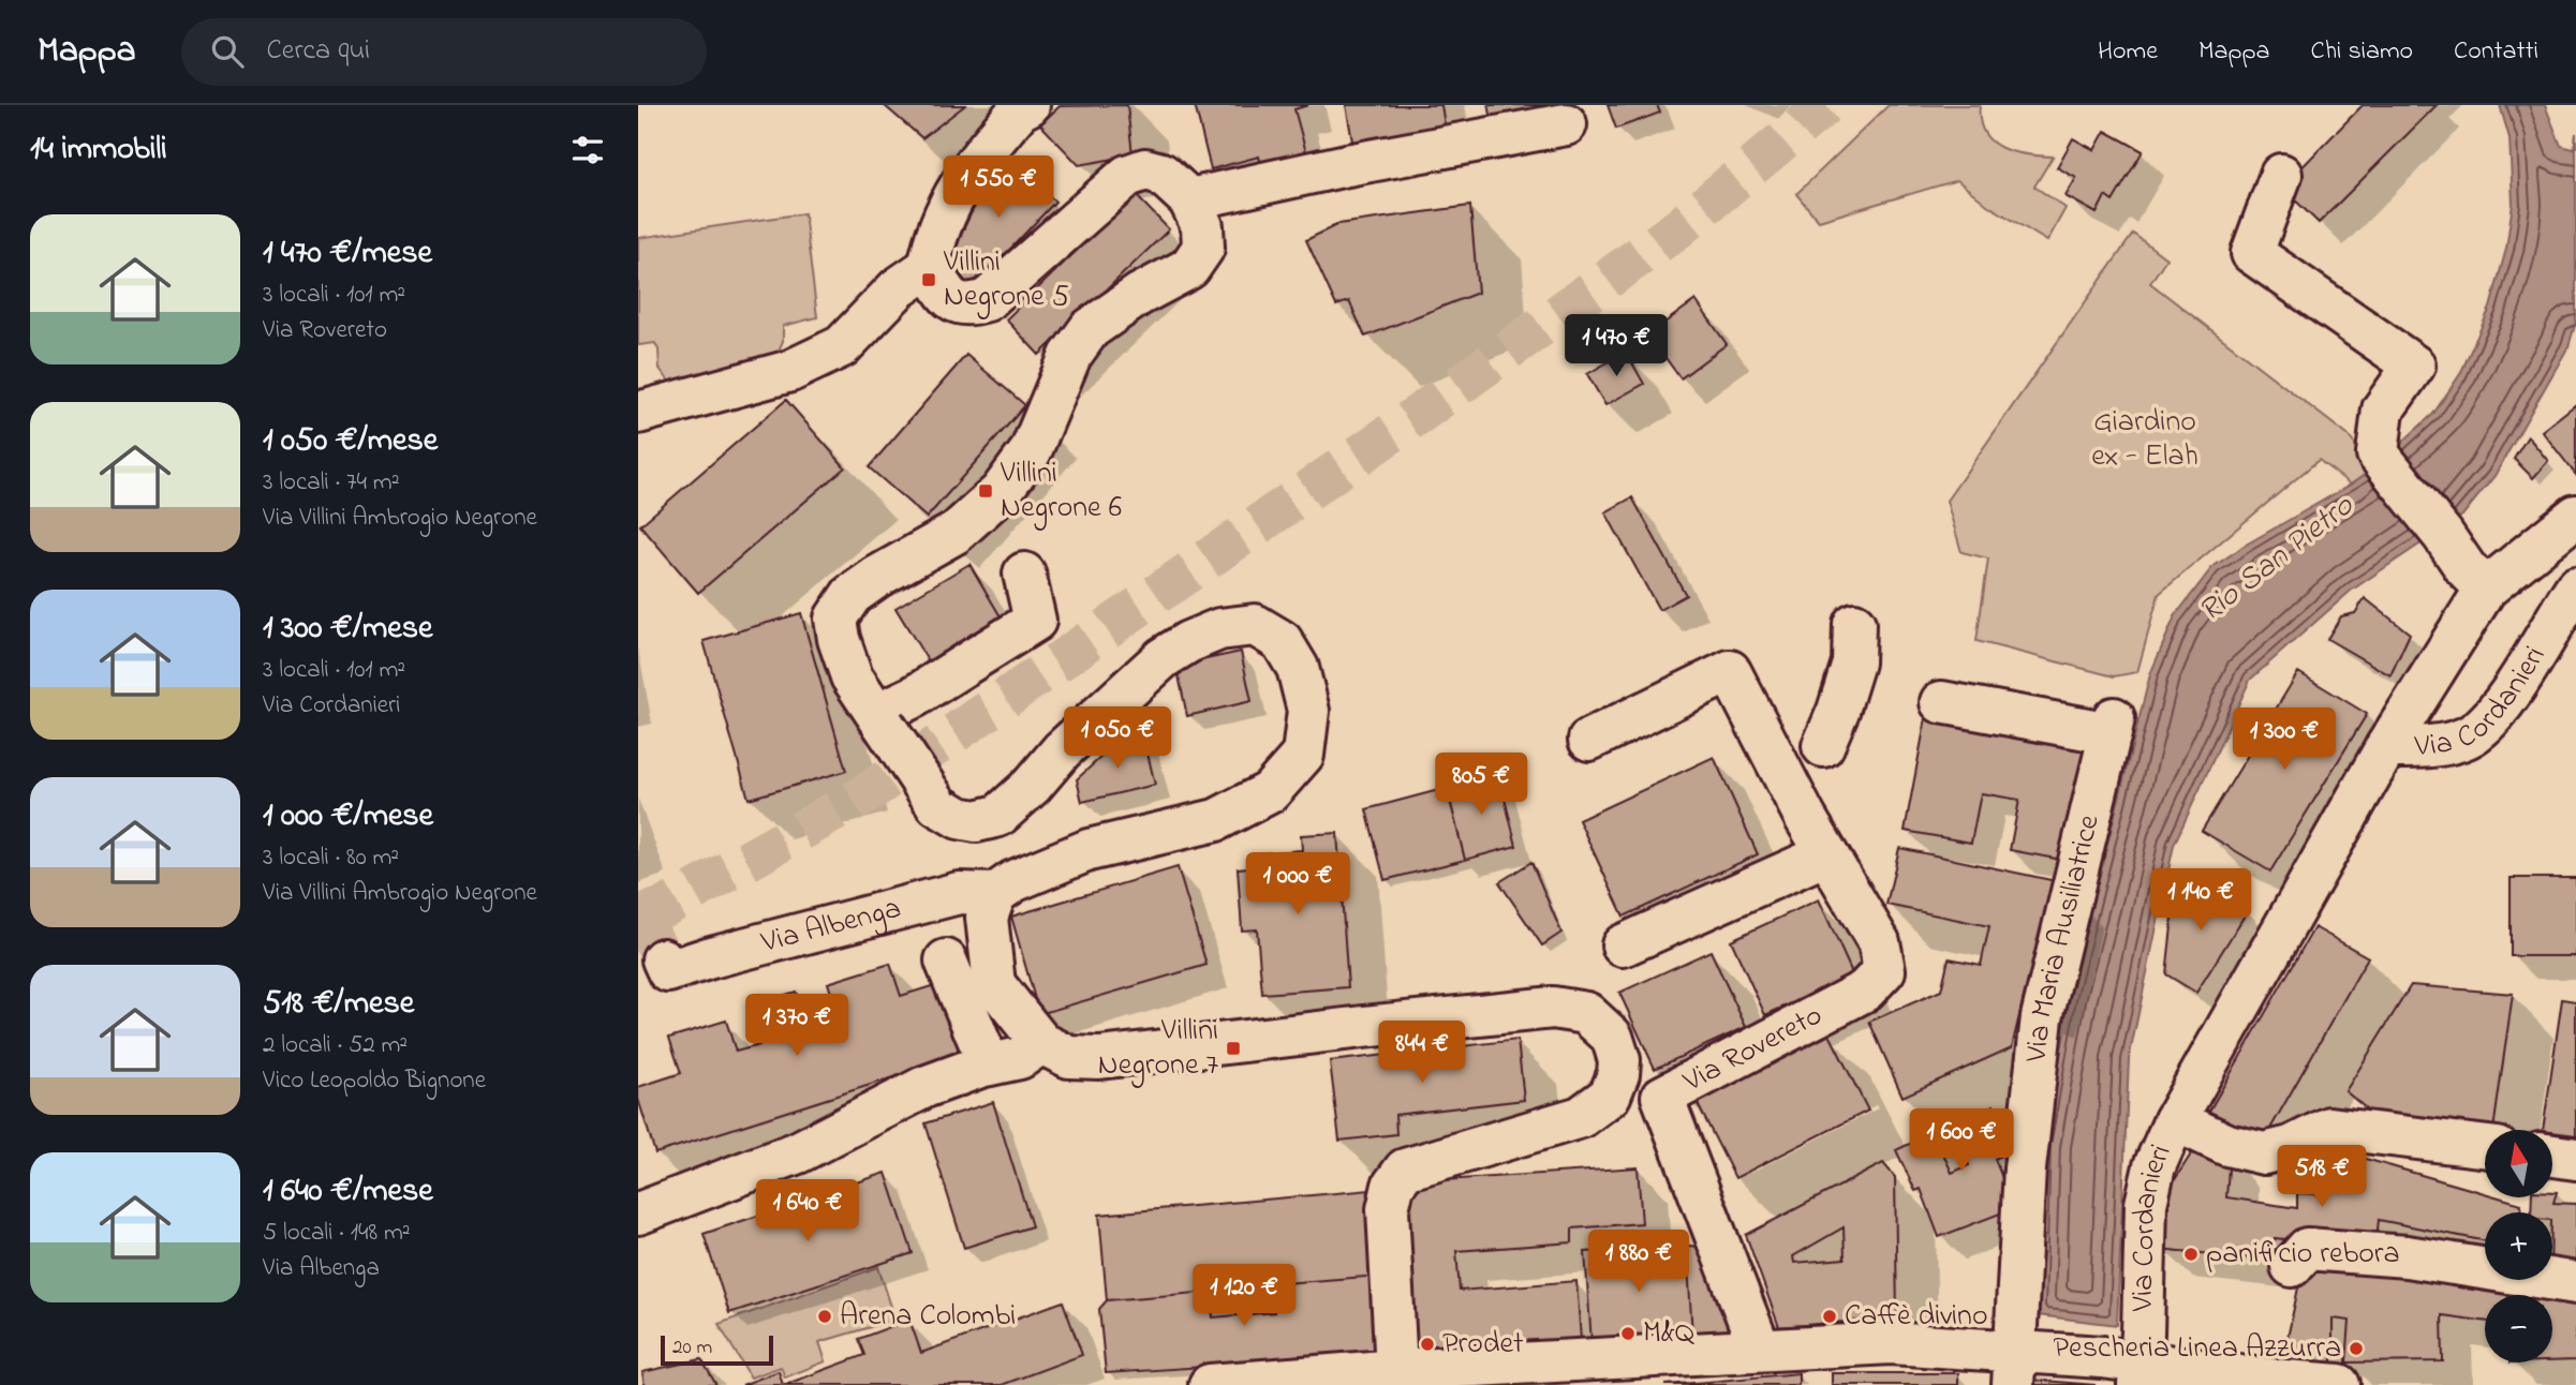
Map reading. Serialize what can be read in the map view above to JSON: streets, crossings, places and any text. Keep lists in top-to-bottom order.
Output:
{
  "streets": {
    "street": [
      "Via Cordanieri",
      "Via Albenga",
      "Via Maria Ausiliatrice",
      "Via Rovereto"
    ]
  },
  "water": ["Rio San Pietro"],
  "parks": ["Giardino ex - Elah"],
  "places": {
    "transit": ["Villini Negrone 5", "Villini Negrone 6", "Villini Negrone 7"],
    "other": [
      "panificio rebora",
      "Arena Colombi",
      "Caffè divino",
      "M&Q",
      "Prodet",
      "Pescheria Linea Azzurra"
    ]
  },
  "scale_bar": "20 m",
  "north": "top",
  "page": {
    "header": "Mappa",
    "search": "Cerca qui",
    "nav": [
      "Home",
      "Mappa",
      "Chi siamo",
      "Contatti"
    ],
    "heading": "14 immobili",
    "price": [
      "1 550 €",
      "1 470 €",
      "1 050 €",
      "1 300 €",
      "805 €",
      "1 000 €",
      "1 140 €",
      "1 370 €",
      "844 €",
      "1 600 €",
      "518 €",
      "1 640 €",
      "1 880 €",
      "1 120 €"
    ],
    "list": [
      {
        "name": "1 470 €/mese",
        "note": "3 locali · 101 m² · Via Rovereto"
      },
      {
        "name": "1 050 €/mese",
        "note": "3 locali · 74 m² · Via Villini Ambrogio Negrone"
      },
      {
        "name": "1 300 €/mese",
        "note": "3 locali · 101 m² · Via Cordanieri"
      },
      {
        "name": "1 000 €/mese",
        "note": "3 locali · 80 m² · Via Villini Ambrogio Negrone"
      },
      {
        "name": "518 €/mese",
        "note": "2 locali · 52 m² · Vico Leopoldo Bignone"
      },
      {
        "name": "1 640 €/mese",
        "note": "5 locali · 148 m² · Via Albenga"
      }
    ],
    "map_buttons": ["+", "−"],
    "scale": "20 m"
  }
}
